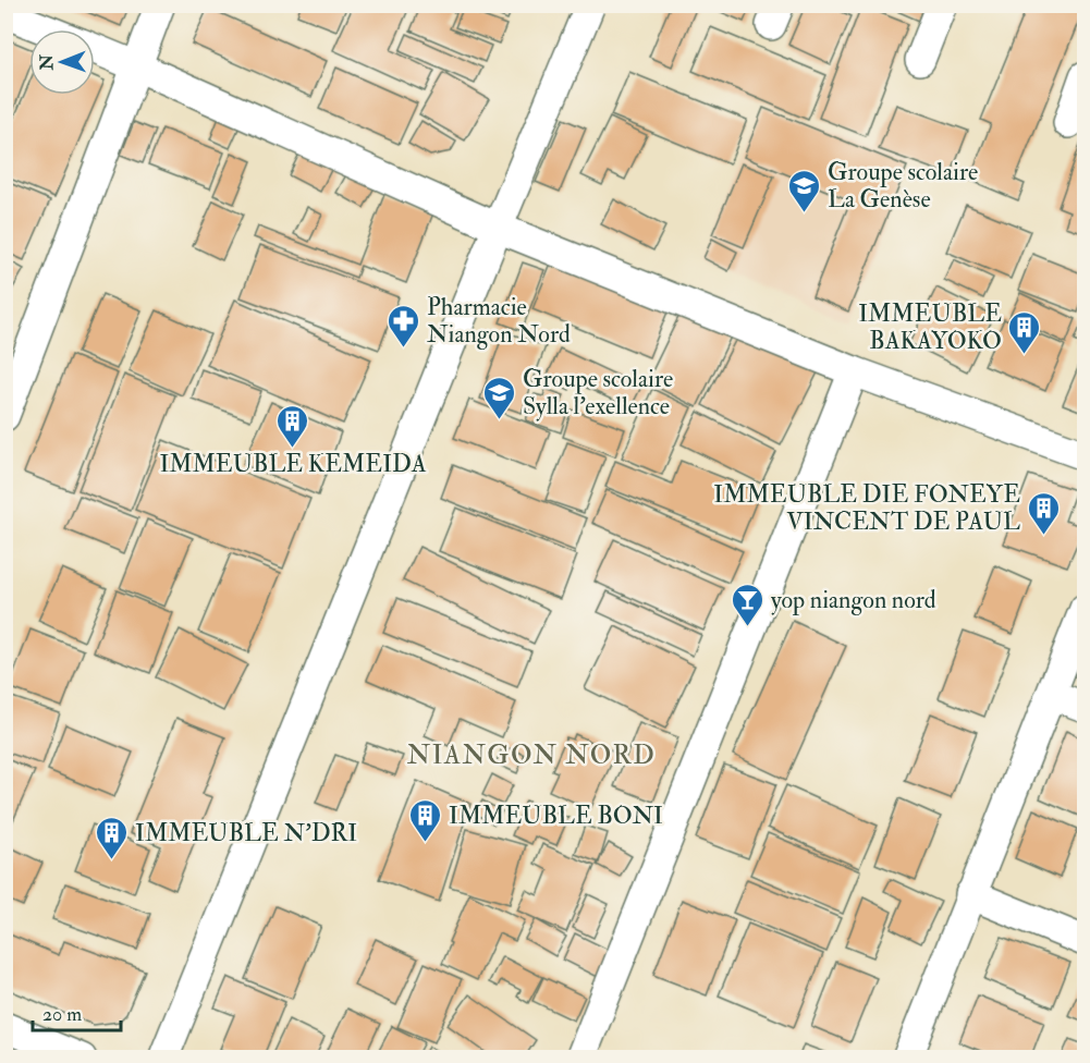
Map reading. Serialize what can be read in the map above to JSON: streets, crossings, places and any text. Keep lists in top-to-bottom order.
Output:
{
  "districts": ["NIANGON NORD"],
  "places": {
    "school or university": ["Groupe scolaire La Genèse", "Groupe scolaire Sylla l’exellence"],
    "pharmacy": ["Pharmacie Niangon Nord"],
    "building": [
      "IMMEUBLE BAKAYOKO",
      "IMMEUBLE KEMEIDA",
      "IMMEUBLE DIE FONEYE VINCENT DE PAUL",
      "IMMEUBLE BONI",
      "IMMEUBLE N'DRI"
    ],
    "bar": ["yop niangon nord"]
  },
  "scale_bar": "20 m",
  "north": "left"
}
